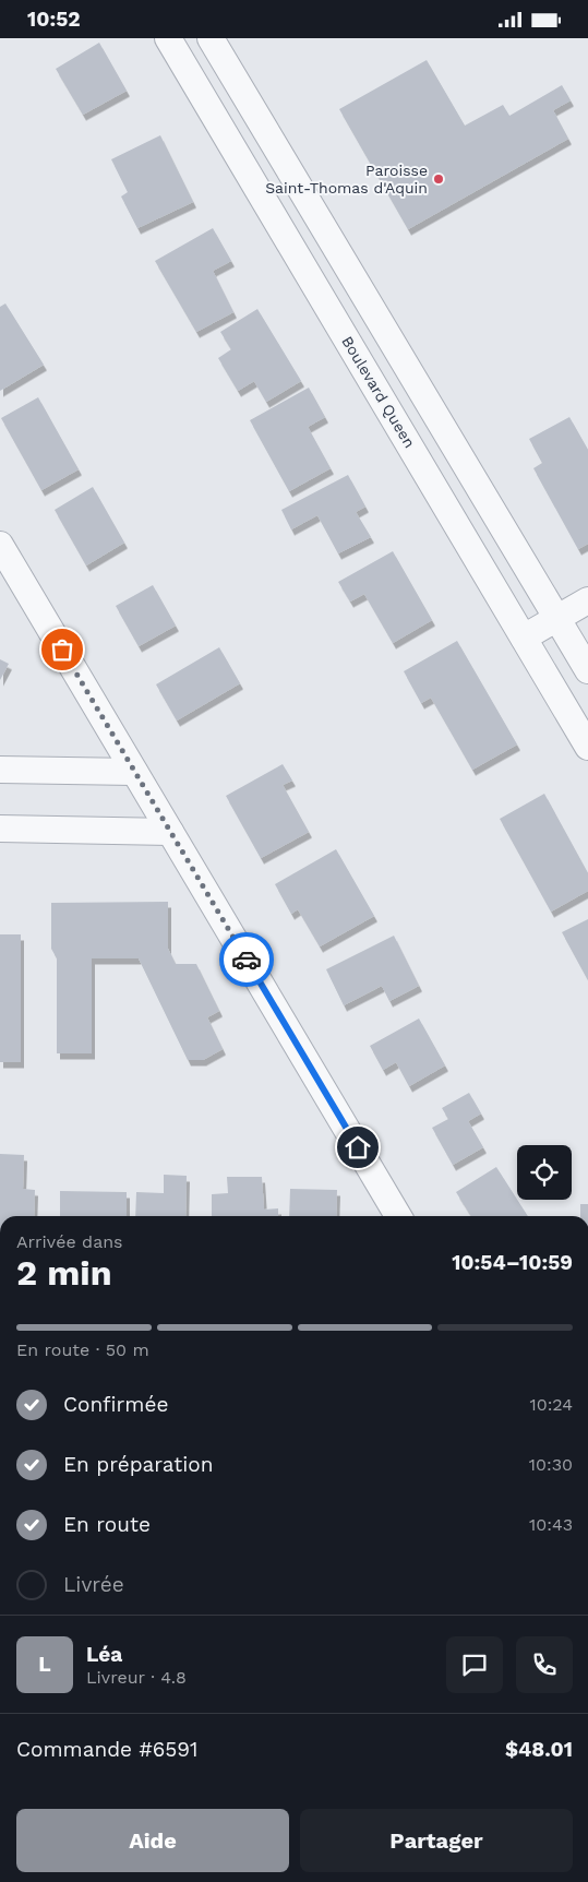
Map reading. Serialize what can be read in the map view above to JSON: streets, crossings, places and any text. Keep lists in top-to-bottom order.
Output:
{
  "streets": {
    "street": ["Boulevard Queen"]
  },
  "places": ["Paroisse Saint-Thomas d'Aquin"],
  "page": {
    "status": "10:52",
    "heading": ["2 min", "Arrivée dans", "10:54–10:59"],
    "panel": [
      "Léa",
      "Livreur · 4.8",
      "Commande #6591",
      "$48.01"
    ],
    "bar": "En route · 50 m",
    "list": [
      ["Confirmée", "10:24"],
      ["En préparation", "10:30"],
      ["En route", "10:43"],
      "Livrée"
    ],
    "round": "L",
    "buttons": ["Aide", "Partager"]
  }
}
